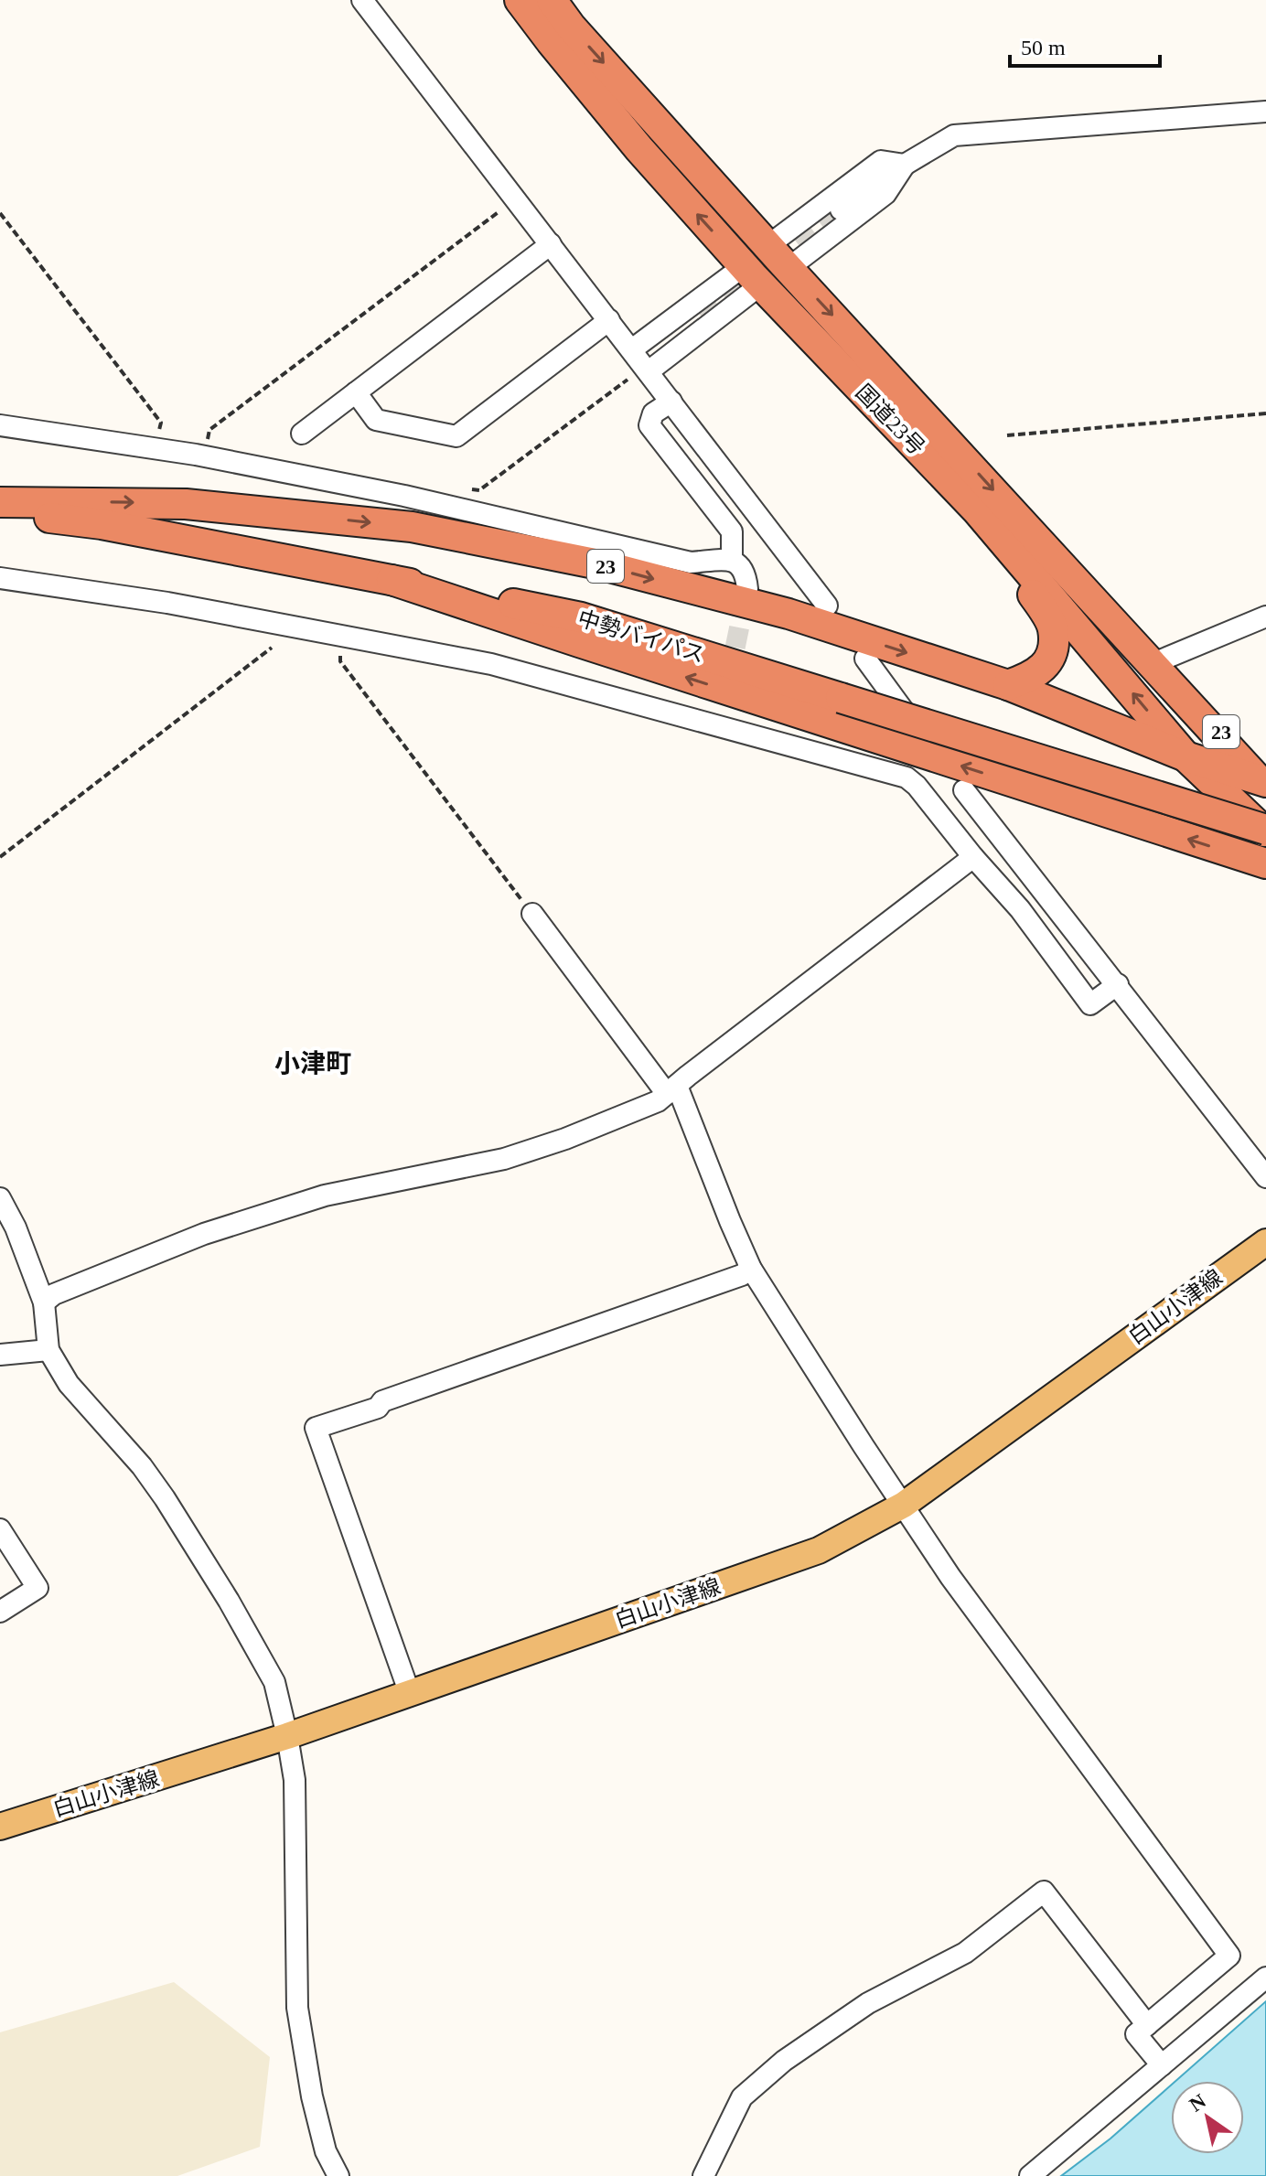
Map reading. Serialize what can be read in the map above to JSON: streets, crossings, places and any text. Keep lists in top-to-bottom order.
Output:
{
  "streets": {
    "highway": ["国道23号", "23", "中勢バイパス"],
    "main road": ["白山小津線"]
  },
  "crossings": [
    ["国道23号", "23"],
    ["国道23号", "中勢バイパス"],
    ["23", "中勢バイパス"]
  ],
  "districts": ["小津町"],
  "scale_bar": "50 m",
  "north": "top left"
}
